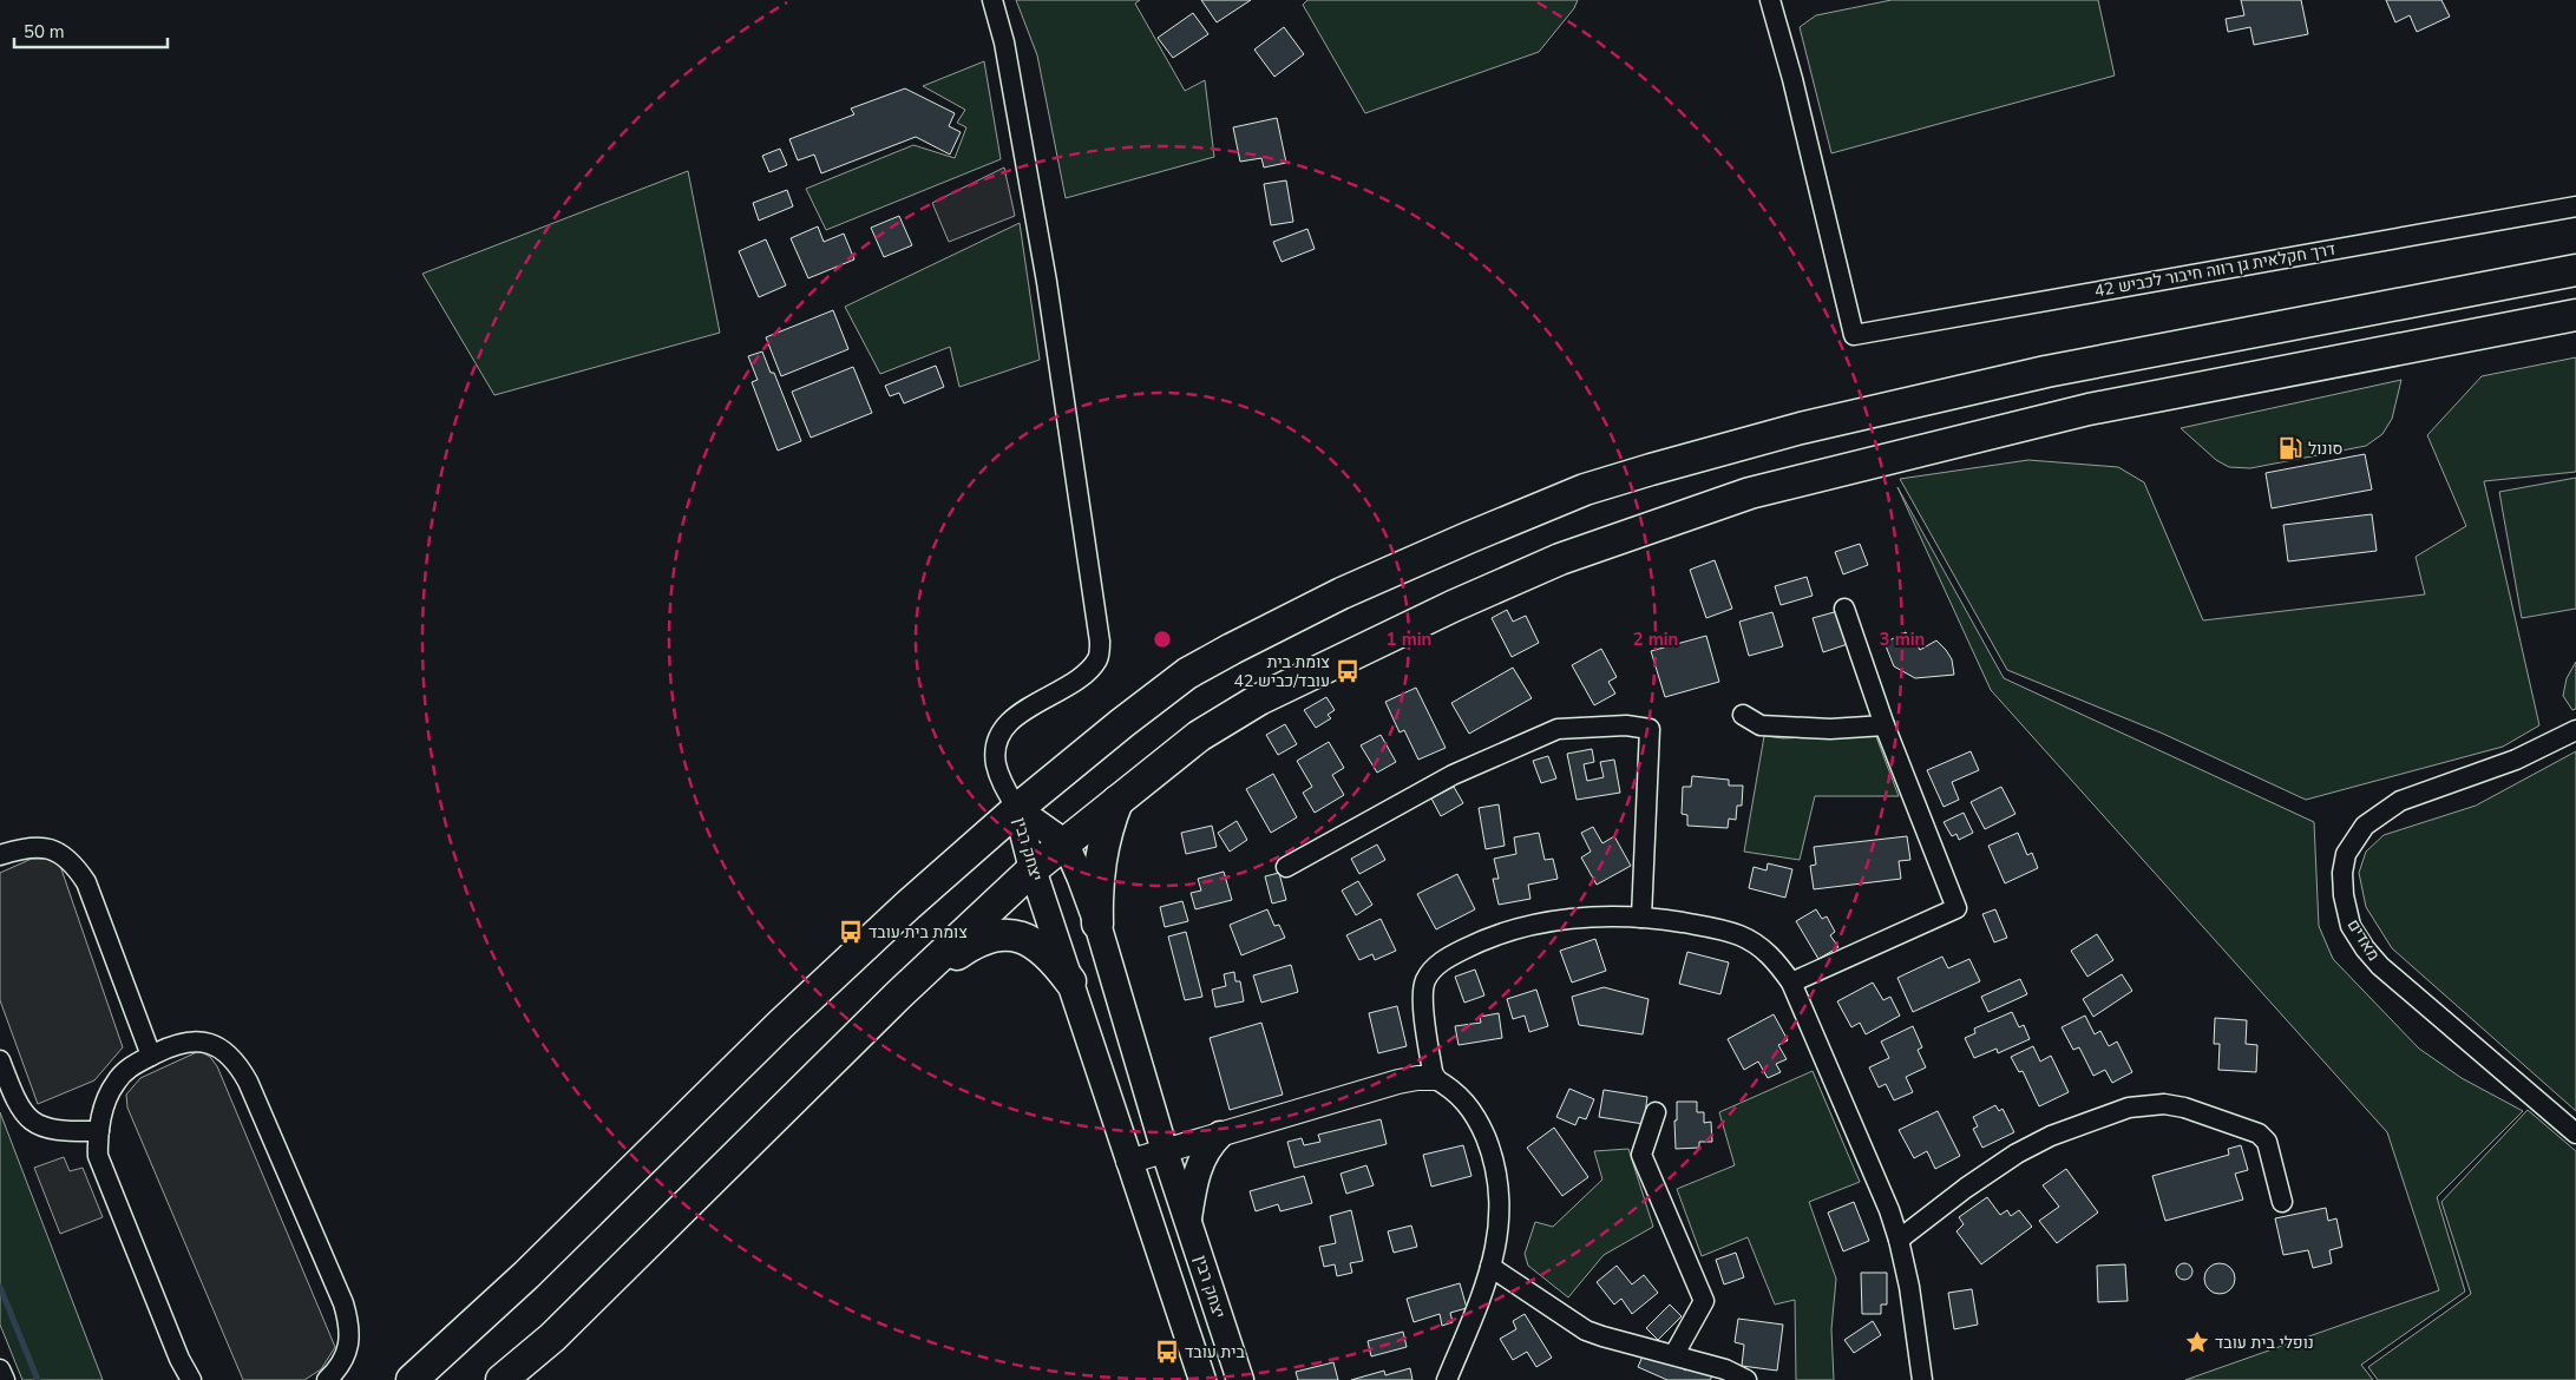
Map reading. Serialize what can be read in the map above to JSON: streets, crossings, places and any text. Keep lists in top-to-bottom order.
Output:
{
  "streets": {
    "main road": ["יצחק רבין"],
    "street": ["דרך חקלאית גן רווה חיבור לכביש 42", "מאדים"]
  },
  "places": {
    "fuel station": ["סונול"],
    "bus stop": ["צומת בית עובד/כביש 42", "צומת בית עובד", "בית עובד"],
    "place": ["נופלי בית עובד"]
  },
  "scale_bar": "50 m",
  "rings": ["1 min", "2 min", "3 min"]
}
